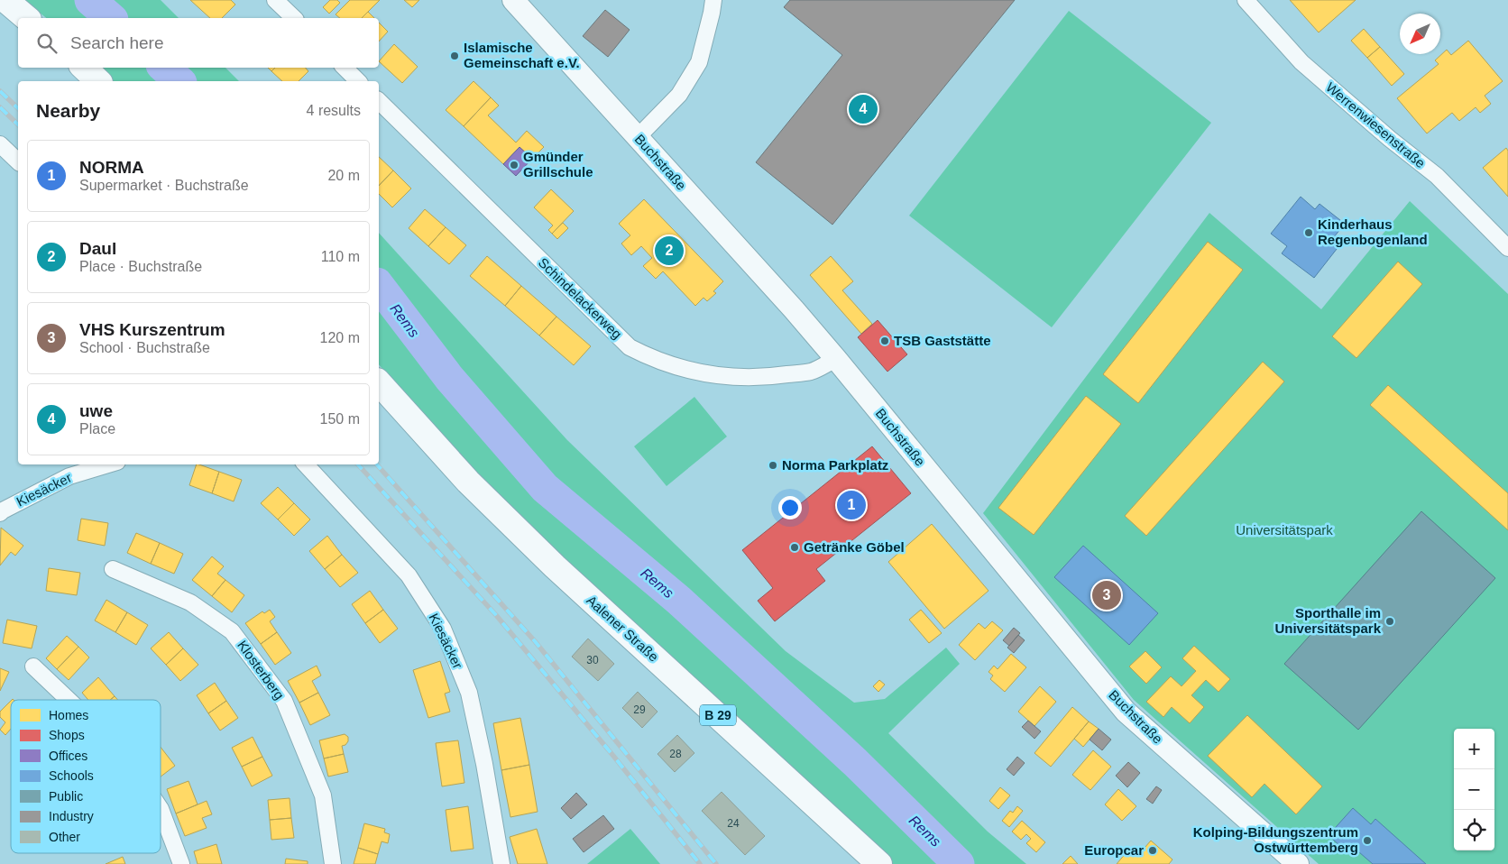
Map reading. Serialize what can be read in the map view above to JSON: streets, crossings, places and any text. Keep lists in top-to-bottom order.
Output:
{
  "streets": {
    "main road": ["Aalener Straße", "B 29"],
    "street": [
      "Werrenwiesenstraße",
      "Buchstraße",
      "Schindelackerweg",
      "Kiesäcker",
      "Klosterberg"
    ]
  },
  "crossings": [
    ["Buchstraße", "Schindelackerweg"]
  ],
  "water": ["Rems"],
  "parks": ["Universitätspark"],
  "places": [
    "Islamische Gemeinschaft e.V.",
    "Gmünder Grillschule",
    "Kinderhaus Regenbogenland",
    "TSB Gaststätte",
    "Norma Parkplatz",
    "Getränke Göbel",
    "Sporthalle im Universitätspark",
    "Kolping-Bildungszentrum Ostwürttemberg",
    "Europcar"
  ],
  "house_numbers": [
    "30",
    "29",
    "28",
    "24"
  ],
  "legend": [
    "Homes",
    "Shops",
    "Offices",
    "Schools",
    "Public",
    "Industry",
    "Other"
  ],
  "north": "bottom left",
  "page": {
    "search": "Search here",
    "heading": ["Nearby", "4 results"],
    "pins": [
      "4",
      "2",
      "1",
      "3"
    ],
    "list": [
      {
        "mark": "1",
        "name": "NORMA",
        "note": "Supermarket · Buchstraße",
        "value": "20 m"
      },
      {
        "mark": "2",
        "name": "Daul",
        "note": "Place · Buchstraße",
        "value": "110 m"
      },
      {
        "mark": "3",
        "name": "VHS Kurszentrum",
        "note": "School · Buchstraße",
        "value": "120 m"
      },
      {
        "mark": "4",
        "name": "uwe",
        "note": "Place",
        "value": "150 m"
      }
    ],
    "map_buttons": ["+", "−"]
  }
}
